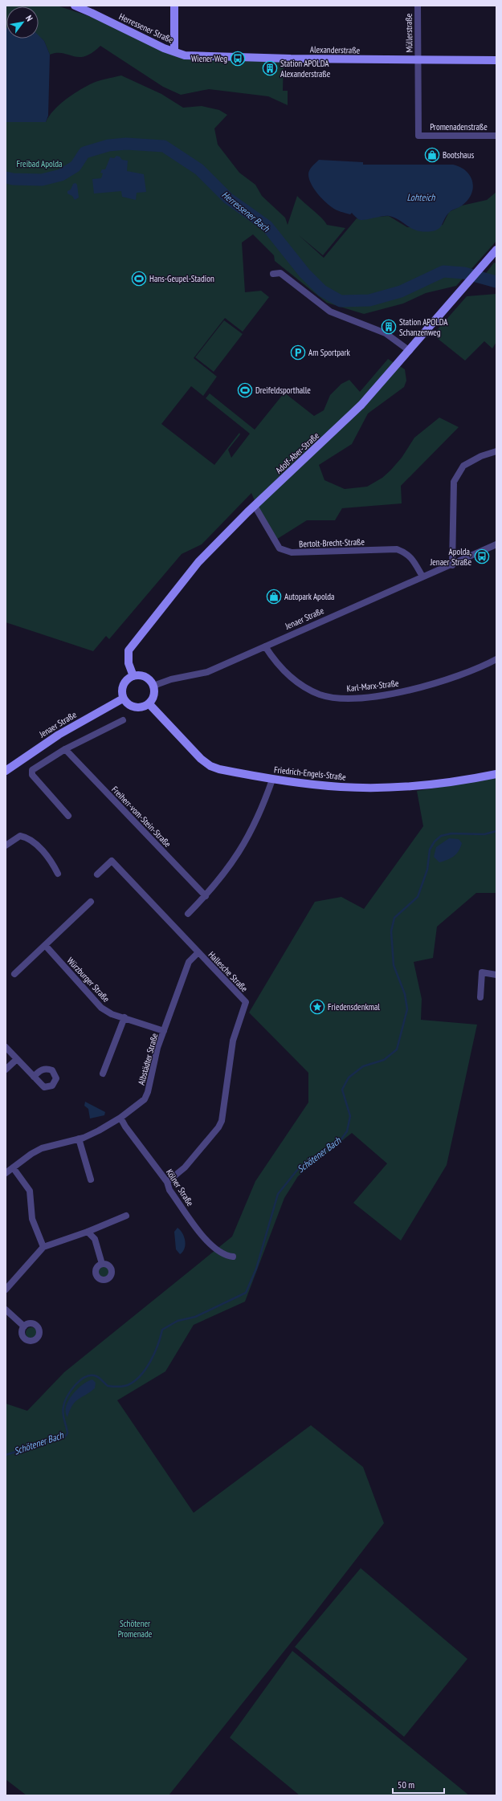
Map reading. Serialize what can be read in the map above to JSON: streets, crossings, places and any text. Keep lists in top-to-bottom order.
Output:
{
  "streets": {
    "street": [
      "Herressener Straße",
      "Müllerstraße",
      "Alexanderstraße",
      "Promenadenstraße",
      "Adolf-Aber-Straße",
      "Bertolt-Brecht-Straße",
      "Jenaer Straße",
      "Karl-Marx-Straße",
      "Friedrich-Engels-Straße",
      "Freiherr-vom-Stein-Straße",
      "Hallesche Straße",
      "Würzburger Straße",
      "Albstädter Straße",
      "Kölner Straße"
    ]
  },
  "crossings": [
    ["Herressener Straße", "Alexanderstraße"],
    ["Müllerstraße", "Alexanderstraße"],
    ["Müllerstraße", "Promenadenstraße"],
    ["Alexanderstraße", "Promenadenstraße"],
    ["Adolf-Aber-Straße", "Bertolt-Brecht-Straße"],
    ["Adolf-Aber-Straße", "Jenaer Straße"],
    ["Adolf-Aber-Straße", "Friedrich-Engels-Straße"],
    ["Bertolt-Brecht-Straße", "Jenaer Straße"],
    ["Jenaer Straße", "Karl-Marx-Straße"],
    ["Jenaer Straße", "Friedrich-Engels-Straße"],
    ["Hallesche Straße", "Albstädter Straße"],
    ["Hallesche Straße", "Kölner Straße"],
    ["Würzburger Straße", "Albstädter Straße"],
    ["Albstädter Straße", "Kölner Straße"]
  ],
  "water": ["Lohteich", "Herressener Bach", "Schötener Bach"],
  "parks": ["Freibad Apolda", "Schötener Promenade"],
  "places": {
    "bus stop": ["Wiener Weg", "Apolda, Jenaer Straße"],
    "building": ["Station APOLDA Alexanderstraße", "Station APOLDA Schanzenweg"],
    "shop": ["Bootshaus", "Autopark Apolda"],
    "sports": ["Hans-Geupel-Stadion", "Dreifeldsporthalle"],
    "parking": ["Am Sportpark"],
    "place": ["Friedensdenkmal"]
  },
  "scale_bar": "50 m",
  "north": "top right"
}
